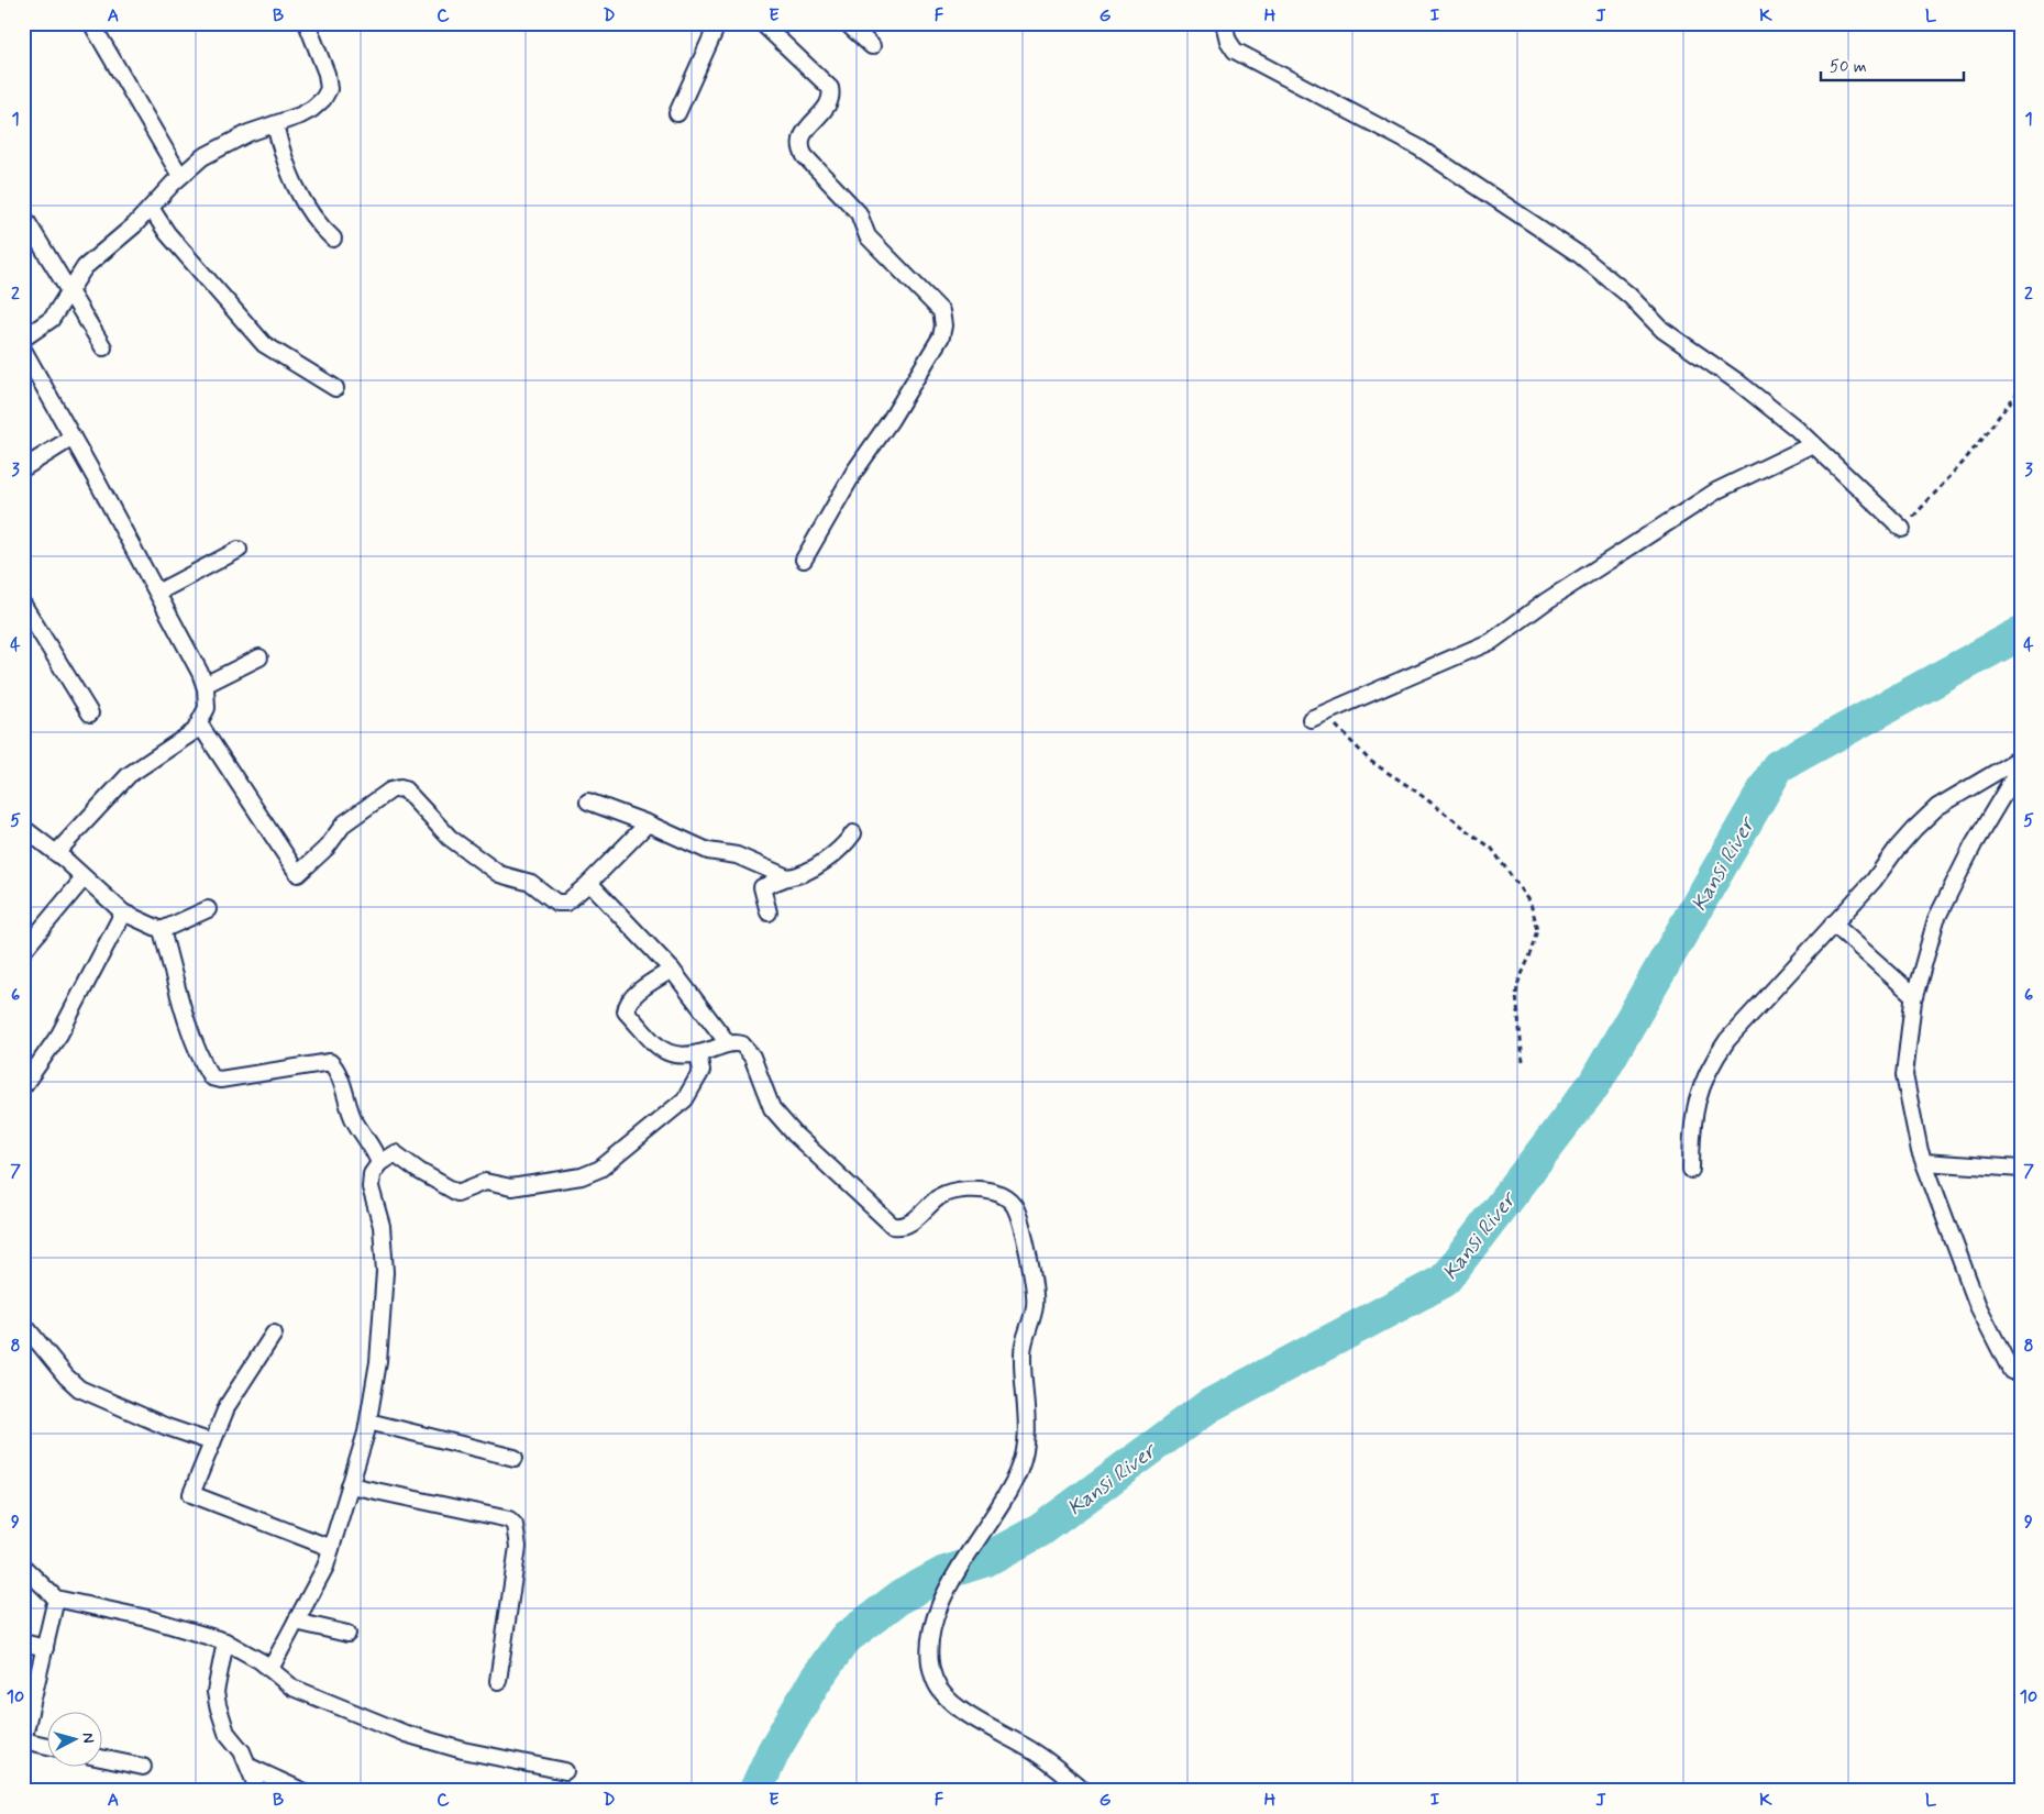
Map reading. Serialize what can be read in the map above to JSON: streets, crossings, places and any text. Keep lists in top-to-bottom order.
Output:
{
  "water": ["Kansi River"],
  "scale_bar": "50 m",
  "north": "right",
  "grid": {
    "columns": [
      "A",
      "B",
      "C",
      "D",
      "E",
      "F",
      "G",
      "H",
      "I",
      "J",
      "K",
      "L"
    ],
    "rows": [
      "1",
      "2",
      "3",
      "4",
      "5",
      "6",
      "7",
      "8",
      "9",
      "10"
    ]
  }
}
